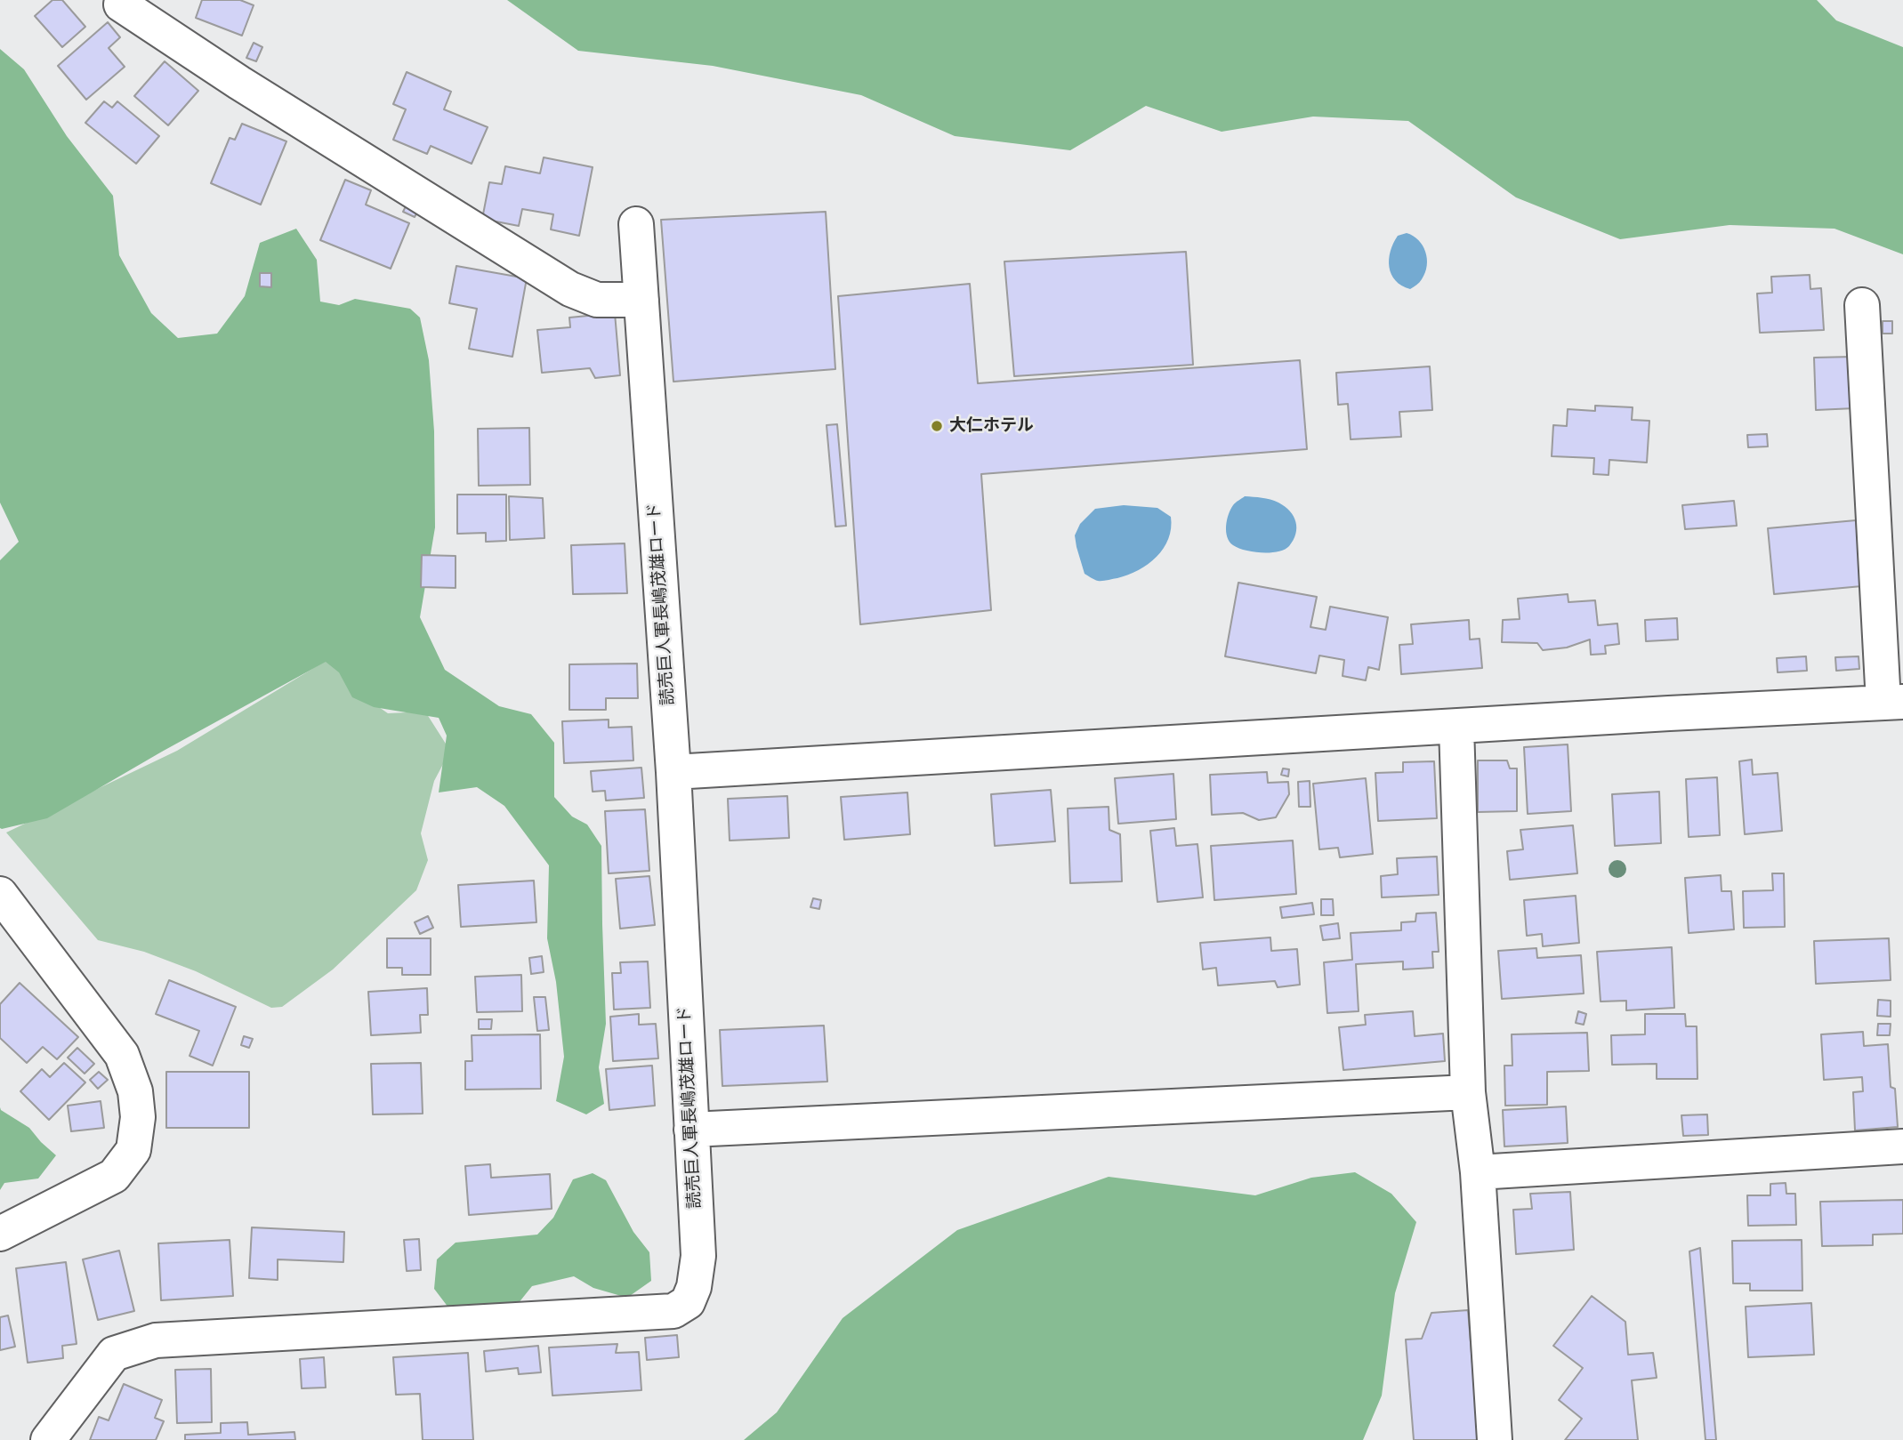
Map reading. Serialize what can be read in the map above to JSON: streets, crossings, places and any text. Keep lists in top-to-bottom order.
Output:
{
  "streets": {
    "street": ["読売巨人軍長嶋茂雄ロード"]
  },
  "places": ["大仁ホテル"]
}
